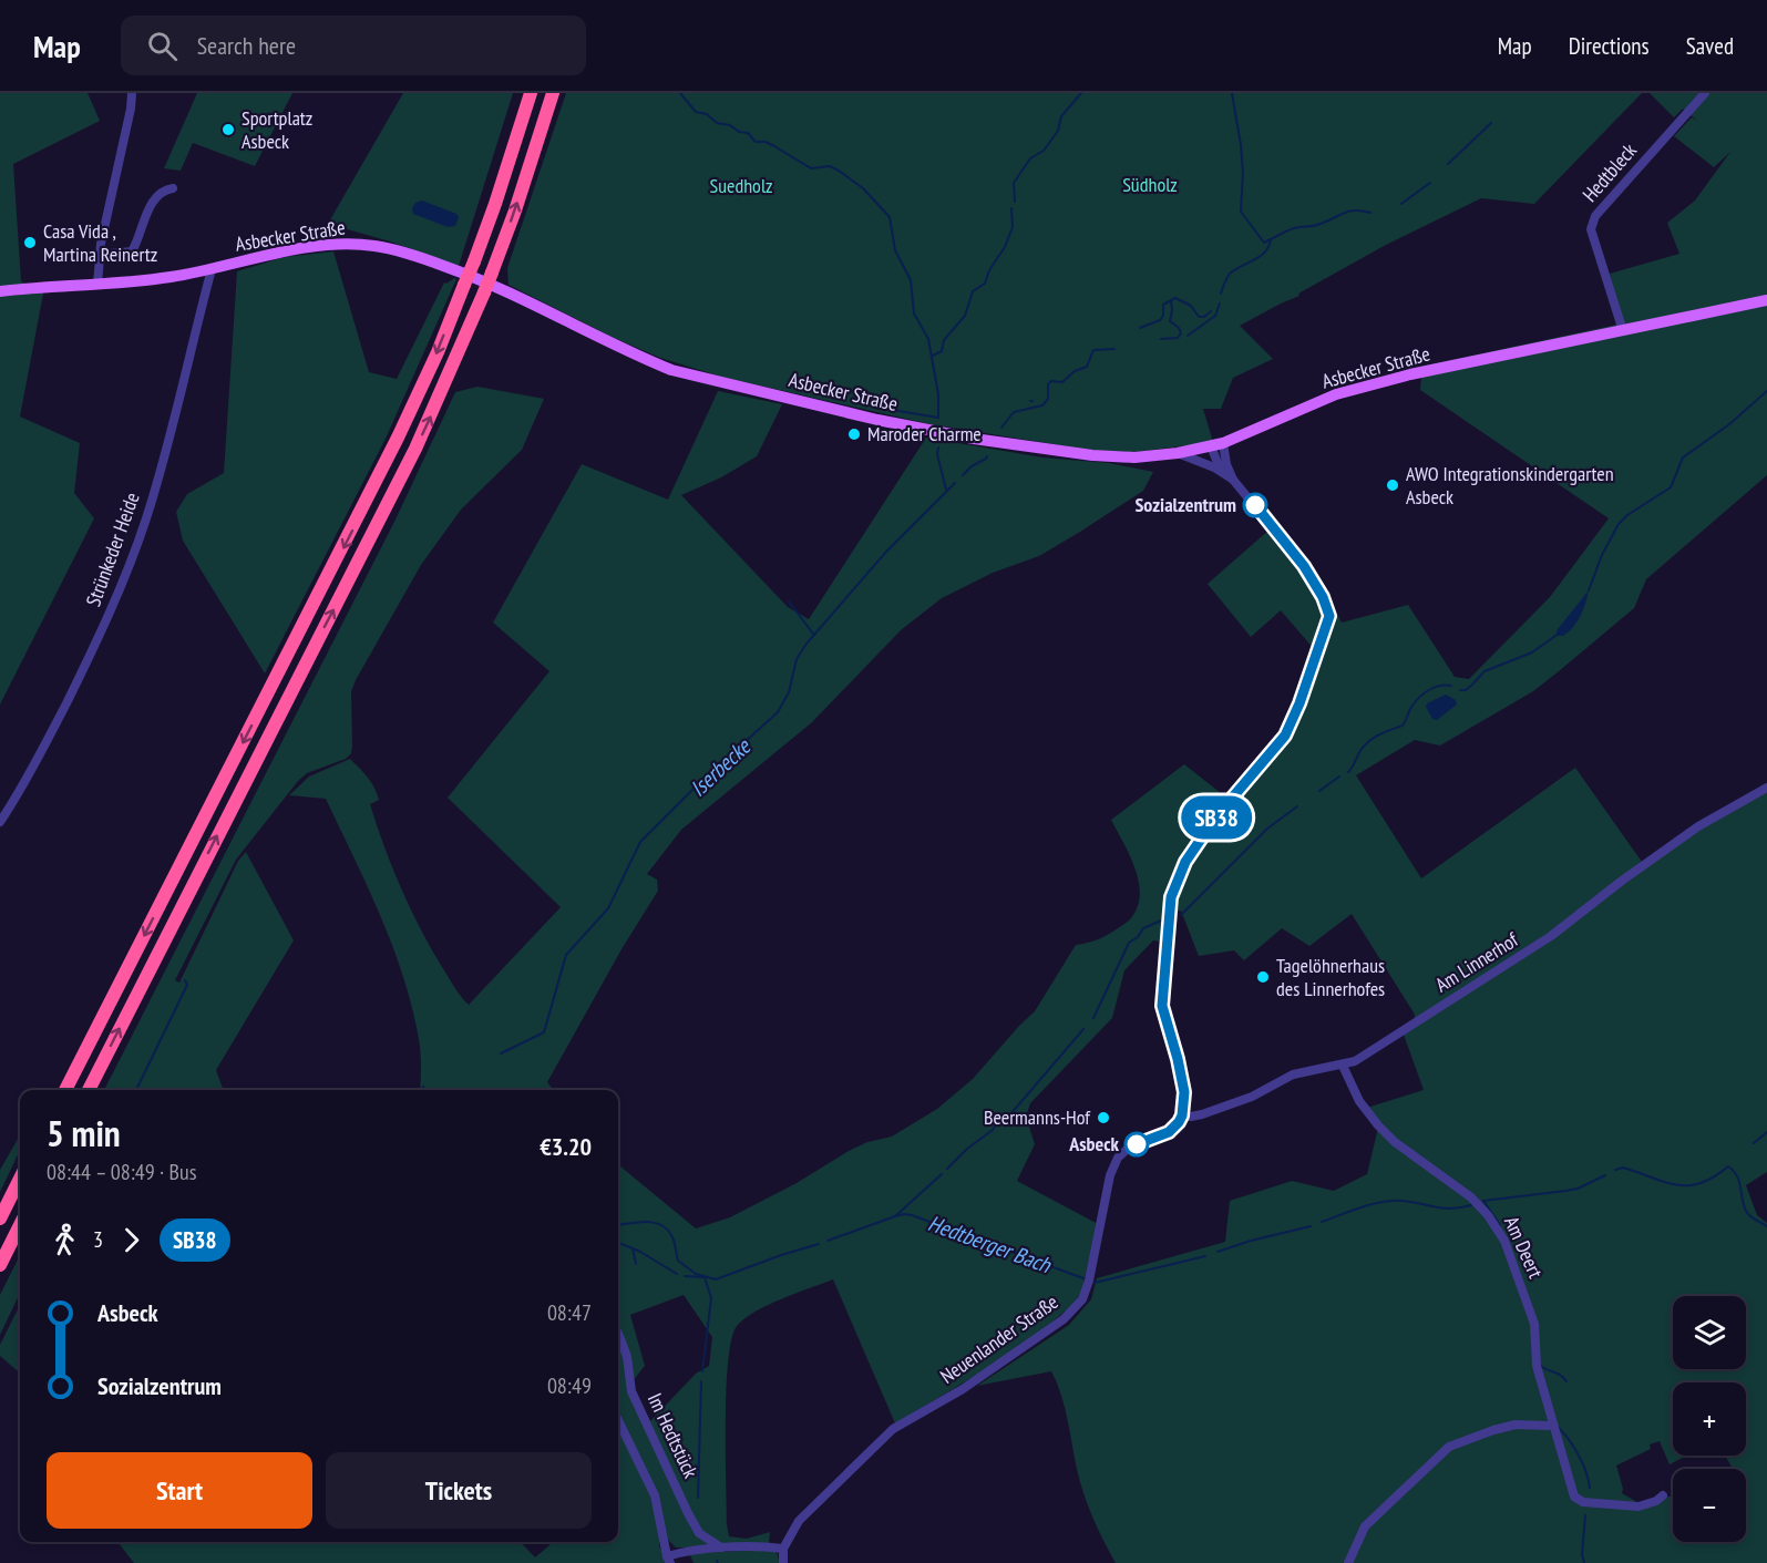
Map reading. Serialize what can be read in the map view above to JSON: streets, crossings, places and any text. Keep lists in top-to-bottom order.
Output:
{
  "streets": {
    "main road": ["Asbecker Straße"],
    "street": [
      "Hedtbleck",
      "Strünkeder Heide",
      "Am Linnerhof",
      "Am Deert",
      "Neuenlander Straße",
      "Im Hedtstück"
    ]
  },
  "crossings": [
    ["Hedtbleck", "Asbecker Straße"],
    ["Asbecker Straße", "Strünkeder Heide"],
    ["Am Linnerhof", "Am Deert"],
    ["Am Linnerhof", "Neuenlander Straße"],
    ["Neuenlander Straße", "Im Hedtstück"]
  ],
  "water": ["Iserbecke", "Hedtberger Bach"],
  "parks": ["Südholz", "Suedholz"],
  "places": [
    "Sportplatz Asbeck",
    "Casa Vida , Martina Reinertz",
    "Maroder Charme",
    "AWO Integrationskindergarten Asbeck",
    "Sozialzentrum",
    "Tagelöhnerhaus des Linnerhofes",
    "Beermanns-Hof",
    "Asbeck"
  ],
  "lines": ["bus line SB38"],
  "page": {
    "header": "Map",
    "search": "Search here",
    "nav": ["Map", "Directions", "Saved"],
    "on_map": "SB38",
    "heading": ["5 min", "08:44 – 08:49 · Bus", "€3.20"],
    "legs": ["3", "SB38"],
    "list": [
      {
        "name": "Asbeck",
        "value": "08:47"
      },
      {
        "name": "Sozialzentrum",
        "value": "08:49"
      }
    ],
    "map_buttons": ["+", "−"],
    "buttons": ["Start", "Tickets"]
  }
}
